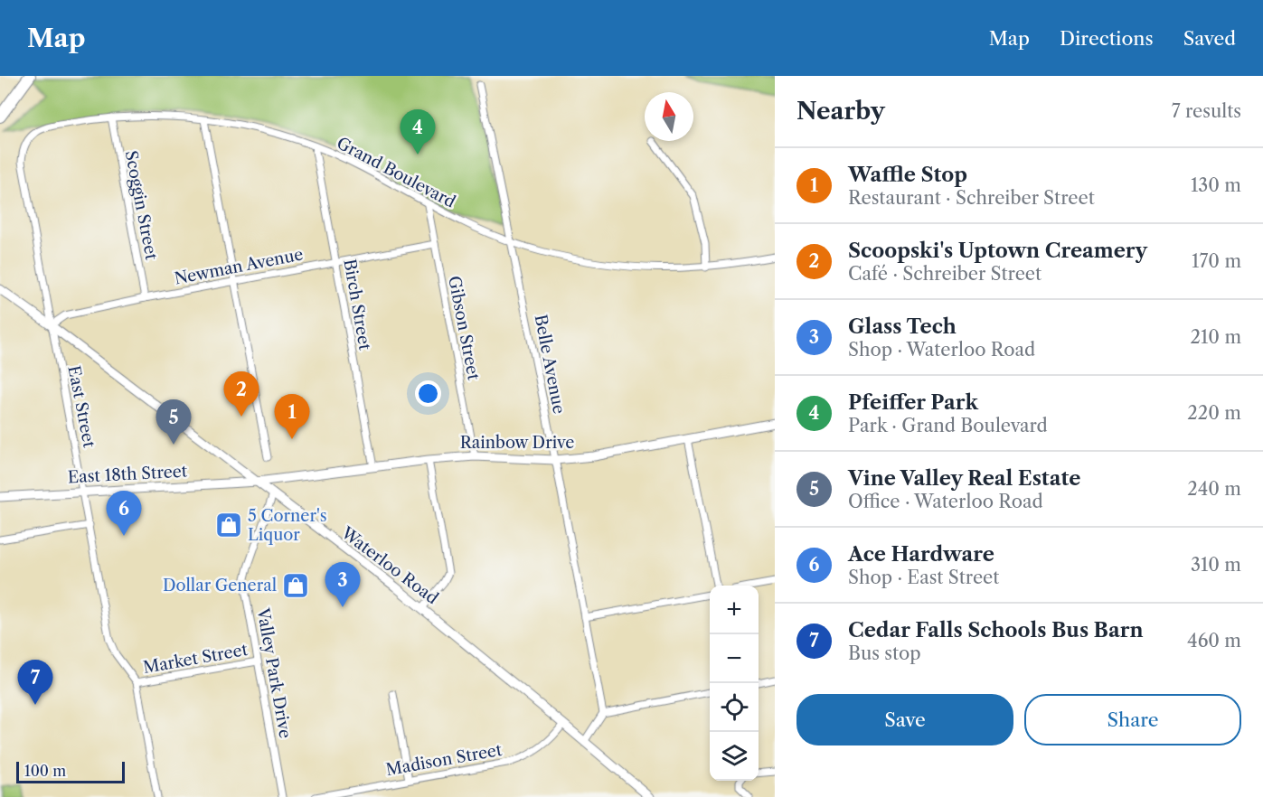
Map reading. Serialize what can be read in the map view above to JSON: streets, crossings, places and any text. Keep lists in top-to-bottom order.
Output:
{
  "streets": {
    "main road": ["Rainbow Drive", "East 18th Street", "Waterloo Road"],
    "street": [
      "Grand Boulevard",
      "Scoggin Street",
      "Newman Avenue",
      "Birch Street",
      "Gibson Street",
      "Belle Avenue",
      "East Street",
      "Market Street",
      "Valley Park Drive",
      "Madison Street"
    ]
  },
  "crossings": [
    ["Grand Boulevard", "Scoggin Street"],
    ["Grand Boulevard", "Birch Street"],
    ["Grand Boulevard", "Gibson Street"],
    ["Grand Boulevard", "Belle Avenue"],
    ["Grand Boulevard", "East Street"],
    ["Scoggin Street", "Newman Avenue"],
    ["Newman Avenue", "Birch Street"],
    ["Newman Avenue", "Gibson Street"],
    ["Newman Avenue", "East Street"],
    ["Newman Avenue", "Waterloo Road"],
    ["Birch Street", "Rainbow Drive"],
    ["Gibson Street", "Rainbow Drive"],
    ["Belle Avenue", "Rainbow Drive"],
    ["East Street", "East 18th Street"],
    ["East Street", "Waterloo Road"],
    ["East Street", "Market Street"],
    ["Rainbow Drive", "East 18th Street"],
    ["Rainbow Drive", "Waterloo Road"],
    ["East 18th Street", "Waterloo Road"],
    ["Waterloo Road", "Valley Park Drive"],
    ["Waterloo Road", "Madison Street"],
    ["Market Street", "Valley Park Drive"]
  ],
  "places": {
    "shop": ["5 Corner's Liquor", "Dollar General"]
  },
  "scale_bar": "100 m",
  "north": "top",
  "page": {
    "header": "Map",
    "nav": ["Map", "Directions", "Saved"],
    "heading": ["Nearby", "7 results"],
    "pins": [
      "4",
      "2",
      "1",
      "5",
      "6",
      "3",
      "7"
    ],
    "list": [
      {
        "mark": "1",
        "name": "Waffle Stop",
        "note": "Restaurant · Schreiber Street",
        "value": "130 m"
      },
      {
        "mark": "2",
        "name": "Scoopski's Uptown Creamery",
        "note": "Café · Schreiber Street",
        "value": "170 m"
      },
      {
        "mark": "3",
        "name": "Glass Tech",
        "note": "Shop · Waterloo Road",
        "value": "210 m"
      },
      {
        "mark": "4",
        "name": "Pfeiffer Park",
        "note": "Park · Grand Boulevard",
        "value": "220 m"
      },
      {
        "mark": "5",
        "name": "Vine Valley Real Estate",
        "note": "Office · Waterloo Road",
        "value": "240 m"
      },
      {
        "mark": "6",
        "name": "Ace Hardware",
        "note": "Shop · East Street",
        "value": "310 m"
      },
      {
        "mark": "7",
        "name": "Cedar Falls Schools Bus Barn",
        "note": "Bus stop",
        "value": "460 m"
      }
    ],
    "map_buttons": ["+", "−"],
    "buttons": ["Save", "Share"],
    "scale": "100 m"
  }
}
